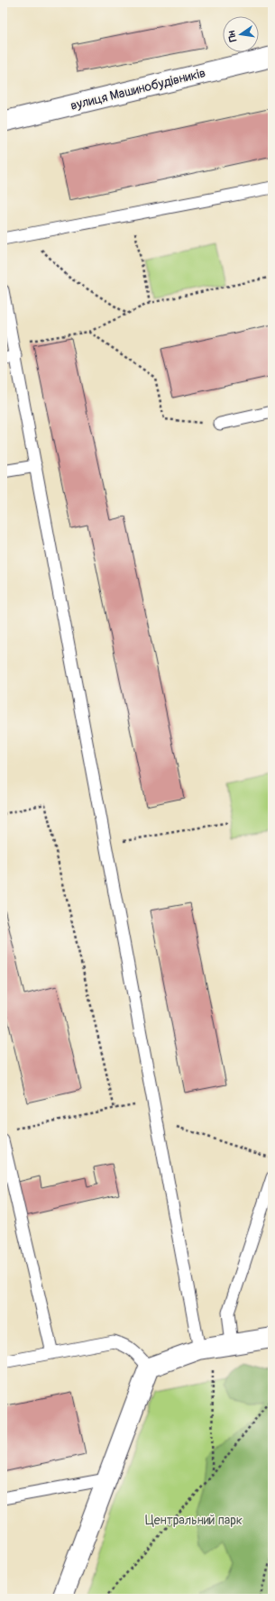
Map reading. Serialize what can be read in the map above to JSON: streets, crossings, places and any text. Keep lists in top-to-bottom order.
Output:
{
  "streets": {
    "street": ["вулиця Машинобудівників"]
  },
  "parks": ["Центральний парк"],
  "north": "left"
}
